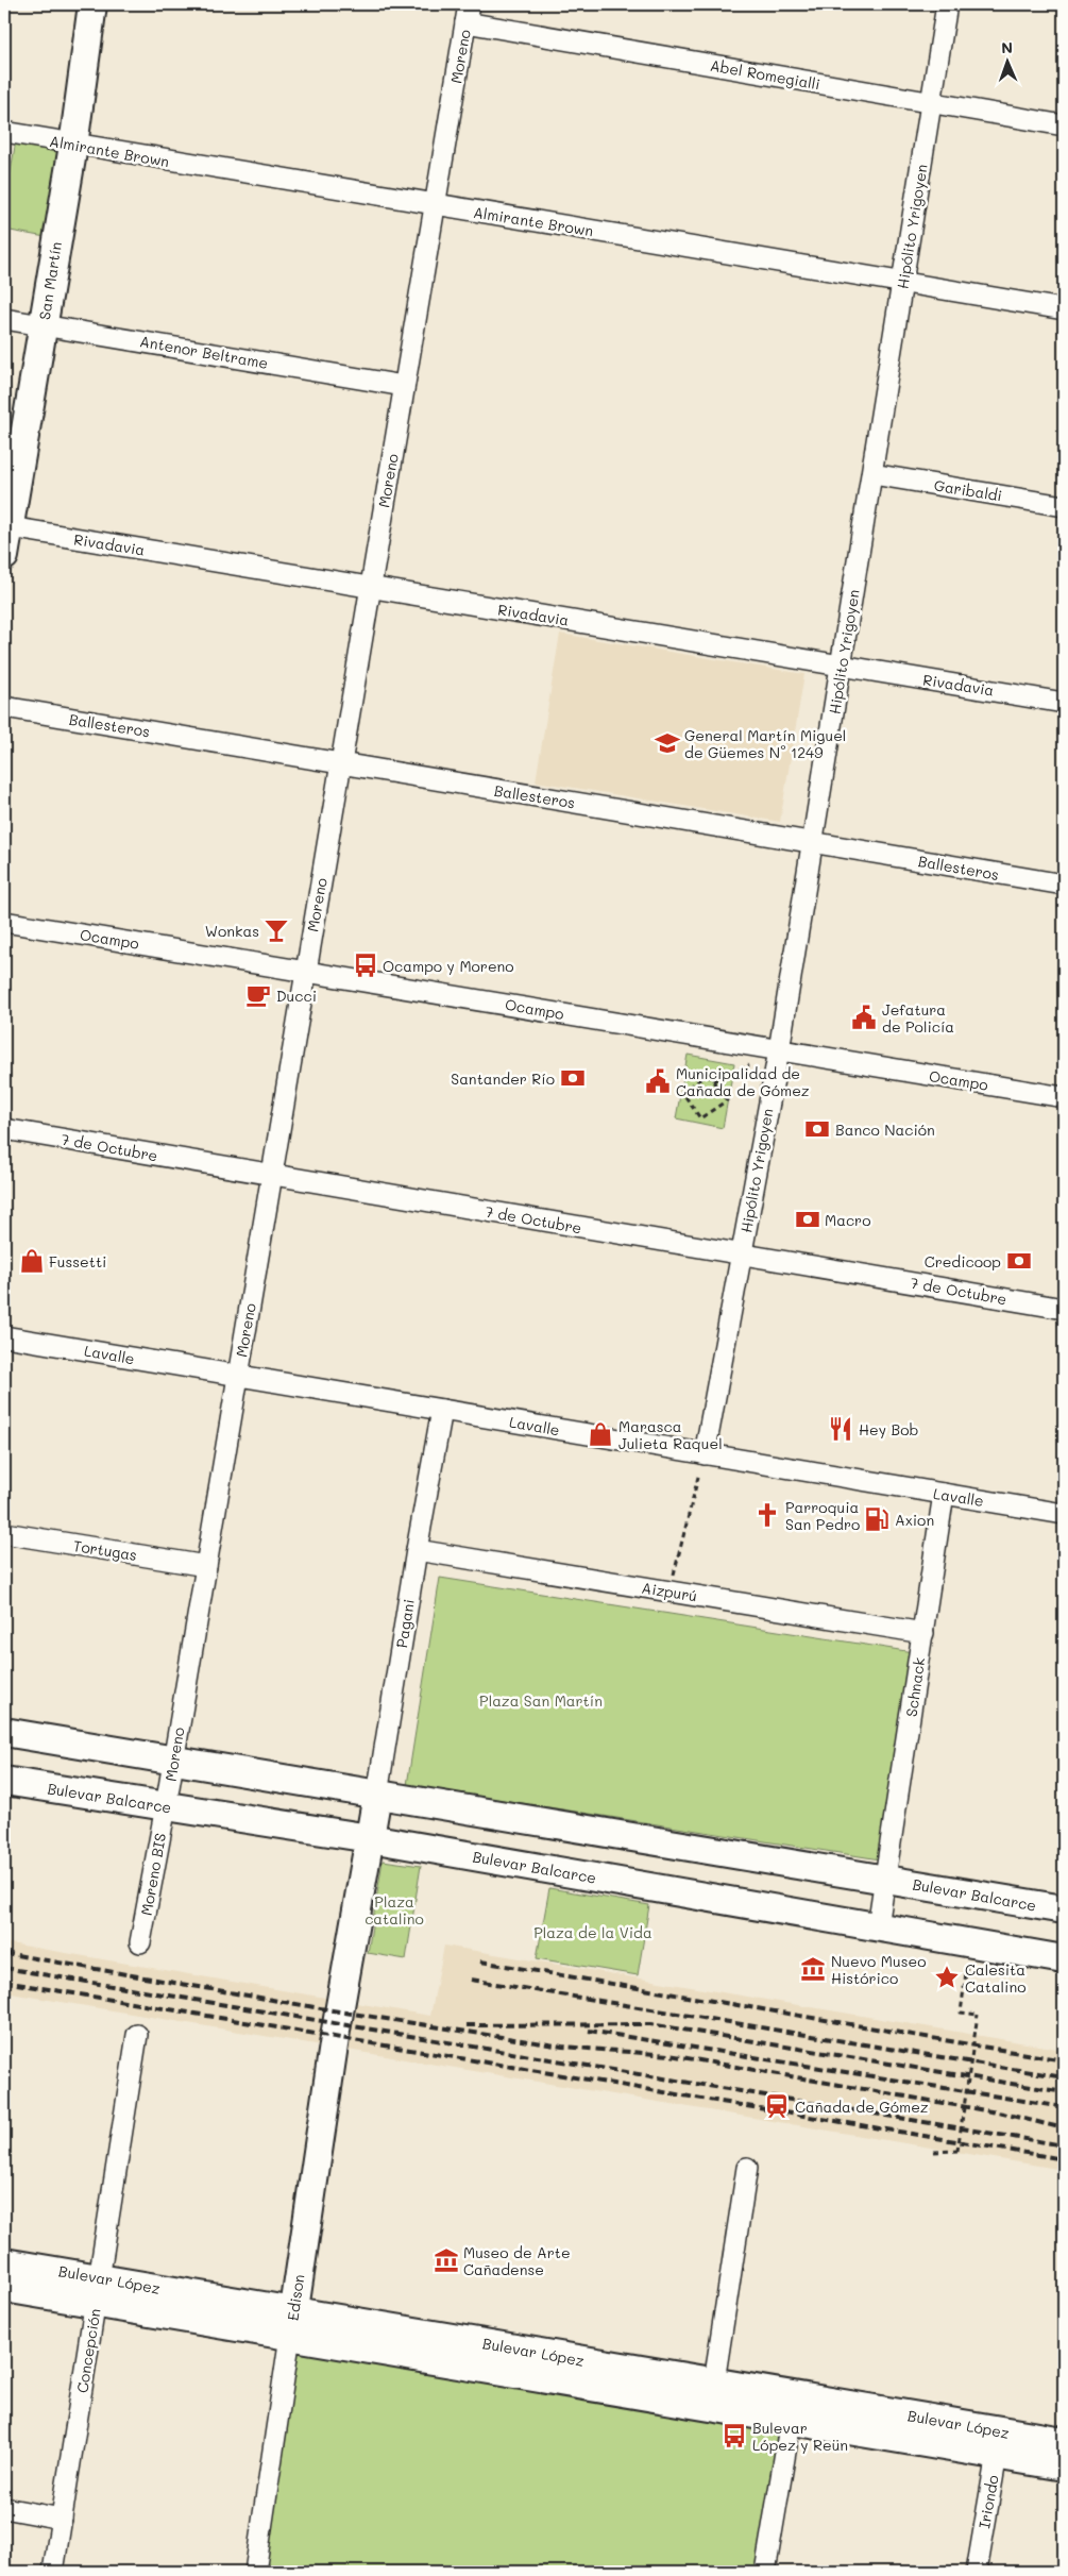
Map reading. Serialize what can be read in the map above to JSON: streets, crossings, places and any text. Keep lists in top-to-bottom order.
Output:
{
  "streets": {
    "main road": [
      "San Martín",
      "Pagani",
      "Bulevar Balcarce",
      "Bulevar López",
      "Edison"
    ],
    "street": [
      "Moreno",
      "Abel Romegialli",
      "Almirante Brown",
      "Hipólito Yrigoyen",
      "Antenor Beltrame",
      "Garibaldi",
      "Rivadavia",
      "Ballesteros",
      "Ocampo",
      "7 de Octubre",
      "Lavalle",
      "Tortugas",
      "Aizpurú",
      "Schnack",
      "Moreno BIS",
      "Concepción",
      "Iriondo"
    ]
  },
  "crossings": [
    ["Moreno", "Abel Romegialli"],
    ["Moreno", "Almirante Brown"],
    ["Moreno", "Antenor Beltrame"],
    ["Moreno", "Rivadavia"],
    ["Moreno", "Ballesteros"],
    ["Moreno", "Ocampo"],
    ["Moreno", "7 de Octubre"],
    ["Moreno", "Lavalle"],
    ["Moreno", "Tortugas"],
    ["Moreno", "Bulevar Balcarce"],
    ["Moreno", "Moreno BIS"],
    ["Abel Romegialli", "Hipólito Yrigoyen"],
    ["Almirante Brown", "Hipólito Yrigoyen"],
    ["Almirante Brown", "San Martín"],
    ["Hipólito Yrigoyen", "Garibaldi"],
    ["Hipólito Yrigoyen", "Rivadavia"],
    ["Hipólito Yrigoyen", "Ballesteros"],
    ["Hipólito Yrigoyen", "Ocampo"],
    ["Hipólito Yrigoyen", "7 de Octubre"],
    ["Hipólito Yrigoyen", "Lavalle"],
    ["San Martín", "Antenor Beltrame"],
    ["San Martín", "Rivadavia"],
    ["Lavalle", "Pagani"],
    ["Lavalle", "Schnack"],
    ["Aizpurú", "Pagani"],
    ["Aizpurú", "Schnack"],
    ["Pagani", "Bulevar Balcarce"],
    ["Pagani", "Edison"],
    ["Schnack", "Bulevar Balcarce"],
    ["Bulevar Balcarce", "Moreno BIS"],
    ["Bulevar Balcarce", "Edison"],
    ["Bulevar López", "Edison"],
    ["Bulevar López", "Concepción"],
    ["Bulevar López", "Iriondo"]
  ],
  "parks": ["Plaza San Martín", "Plaza catalino", "Plaza de la Vida"],
  "places": {
    "school or university": ["General Martín Miguel de Güemes N° 1249"],
    "bar": ["Wonkas"],
    "bus stop": ["Ocampo y Moreno", "Bulevar López y Reün"],
    "cafe": ["Ducci"],
    "public building": ["Jefatura de Policía", "Municipalidad de Cañada de Gómez"],
    "bank": [
      "Santander Río",
      "Banco Nación",
      "Macro",
      "Credicoop"
    ],
    "shop": ["Fussetti", "Marasca Julieta Raquel"],
    "restaurant": ["Hey Bob"],
    "church": ["Parroquia San Pedro"],
    "fuel station": ["Axion"],
    "museum": ["Nuevo Museo Histórico", "Museo de Arte Cañadense"],
    "place": ["Calesita Catalino"],
    "station": ["Cañada de Gómez"]
  },
  "north": "top"
}
